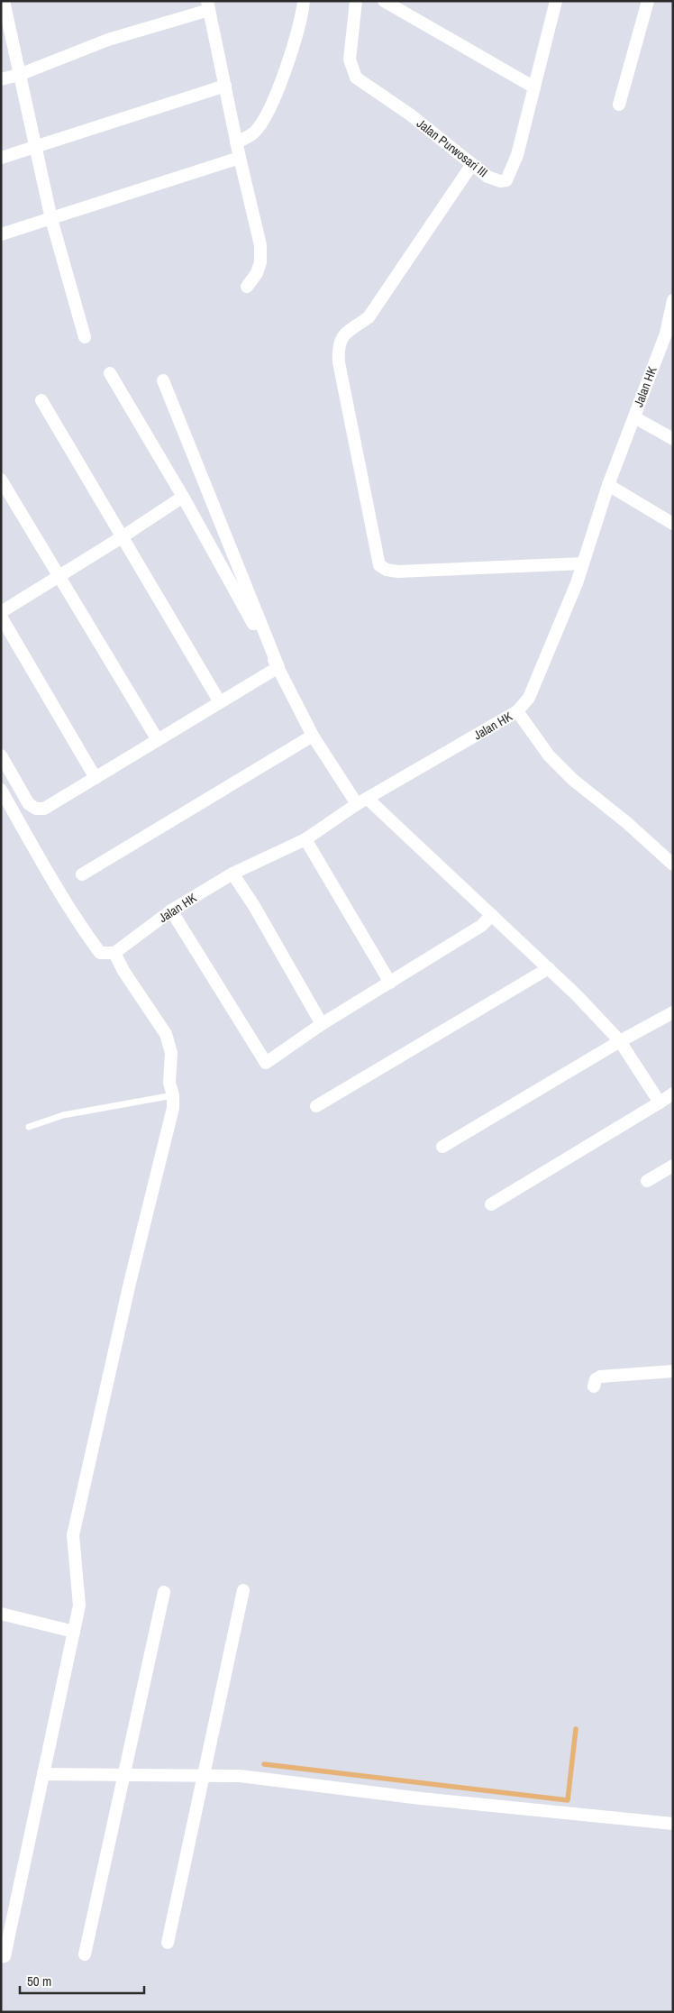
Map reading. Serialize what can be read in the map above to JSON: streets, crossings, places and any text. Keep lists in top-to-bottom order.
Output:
{
  "streets": {
    "street": ["Jalan Purwosari III", "Jalan HK"]
  },
  "scale_bar": "50 m"
}
